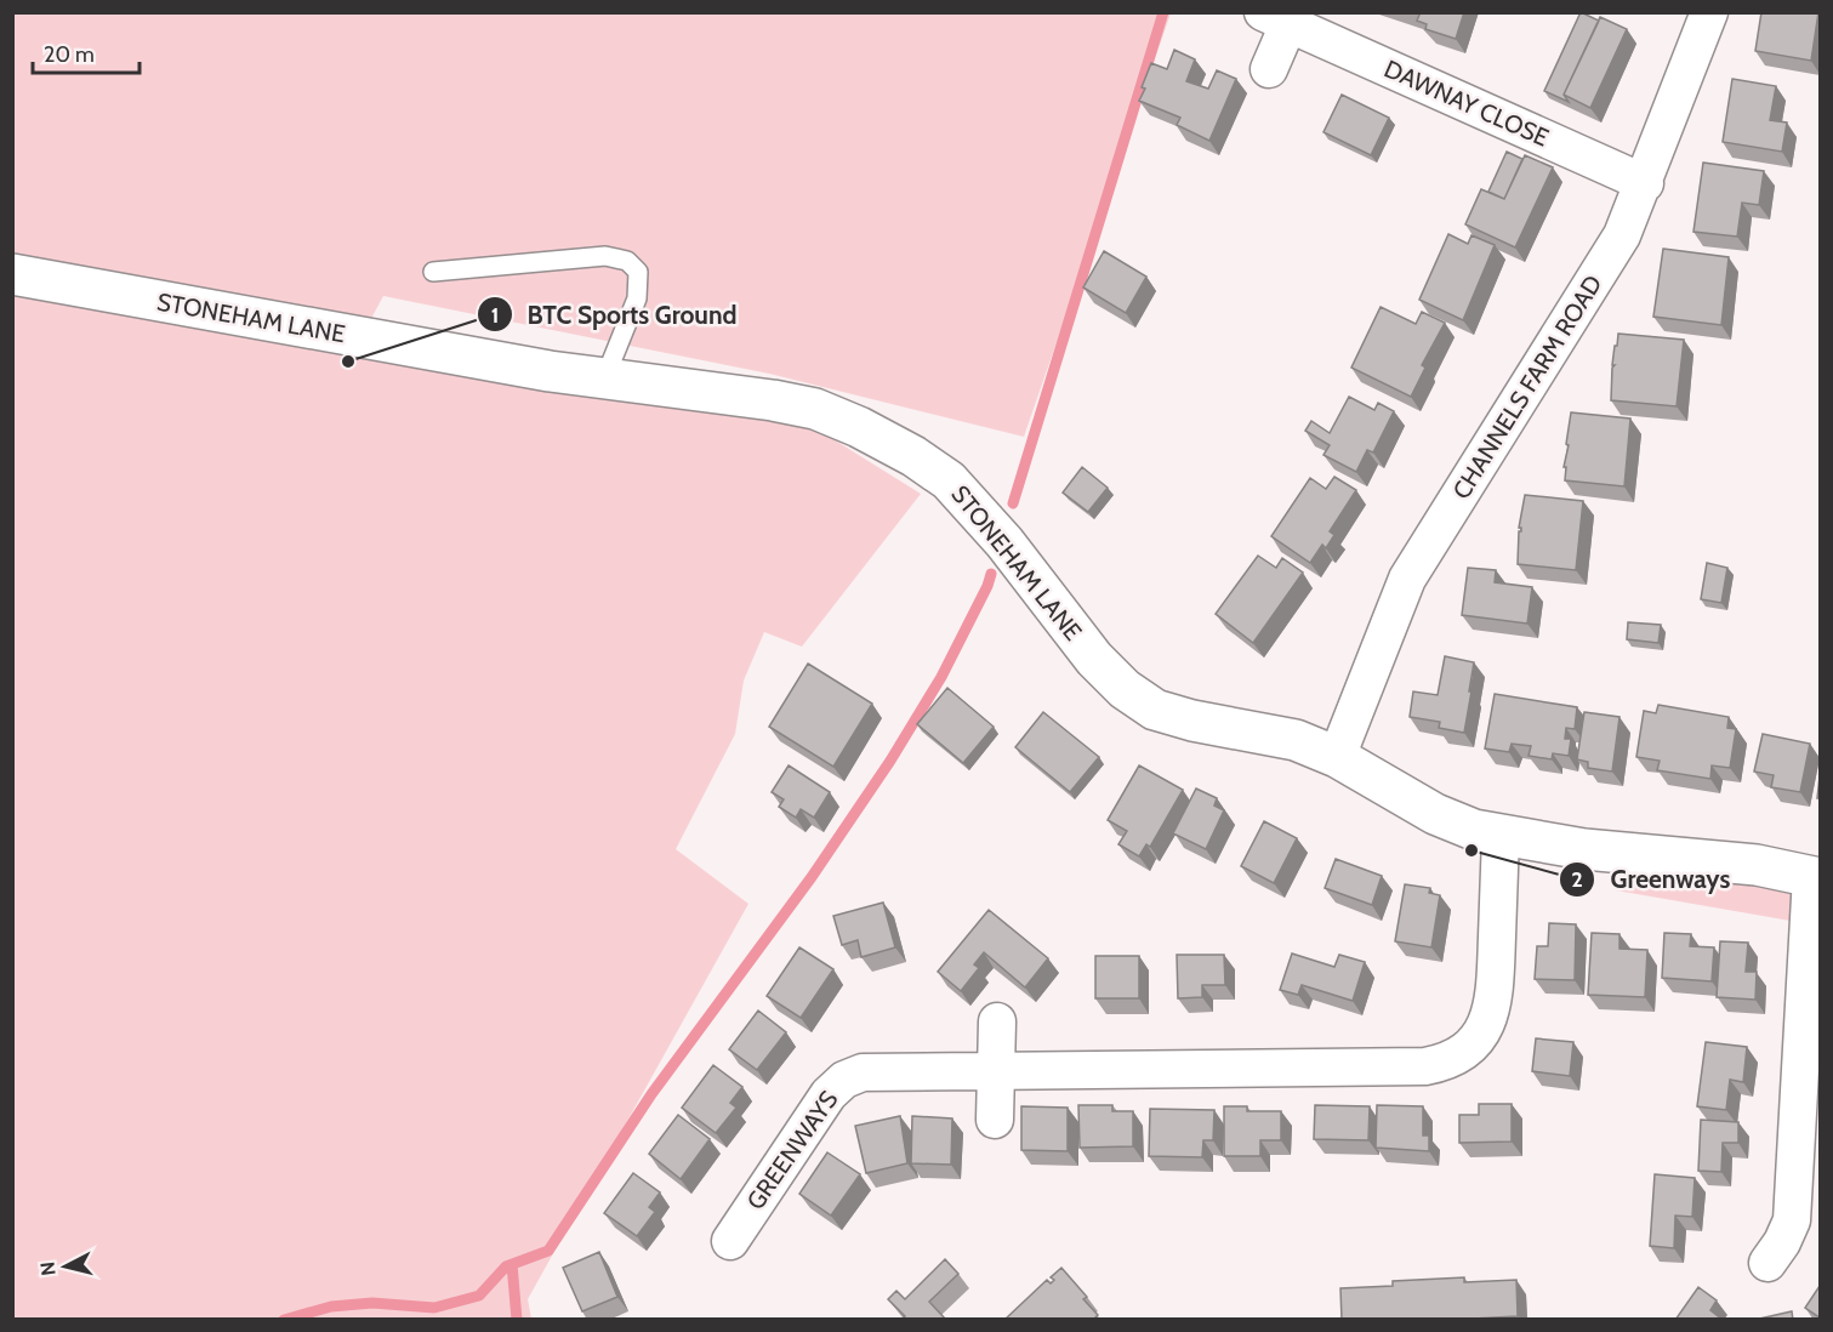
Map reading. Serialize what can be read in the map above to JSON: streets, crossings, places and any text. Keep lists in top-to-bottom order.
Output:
{
  "streets": {
    "street": [
      "DAWNAY CLOSE",
      "STONEHAM LANE",
      "CHANNELS FARM ROAD",
      "GREENWAYS"
    ]
  },
  "crossings": [
    ["DAWNAY CLOSE", "CHANNELS FARM ROAD"],
    ["STONEHAM LANE", "CHANNELS FARM ROAD"],
    ["STONEHAM LANE", "GREENWAYS"]
  ],
  "places": ["BTC Sports Ground", "Greenways"],
  "scale_bar": "20 m",
  "north": "left"
}
